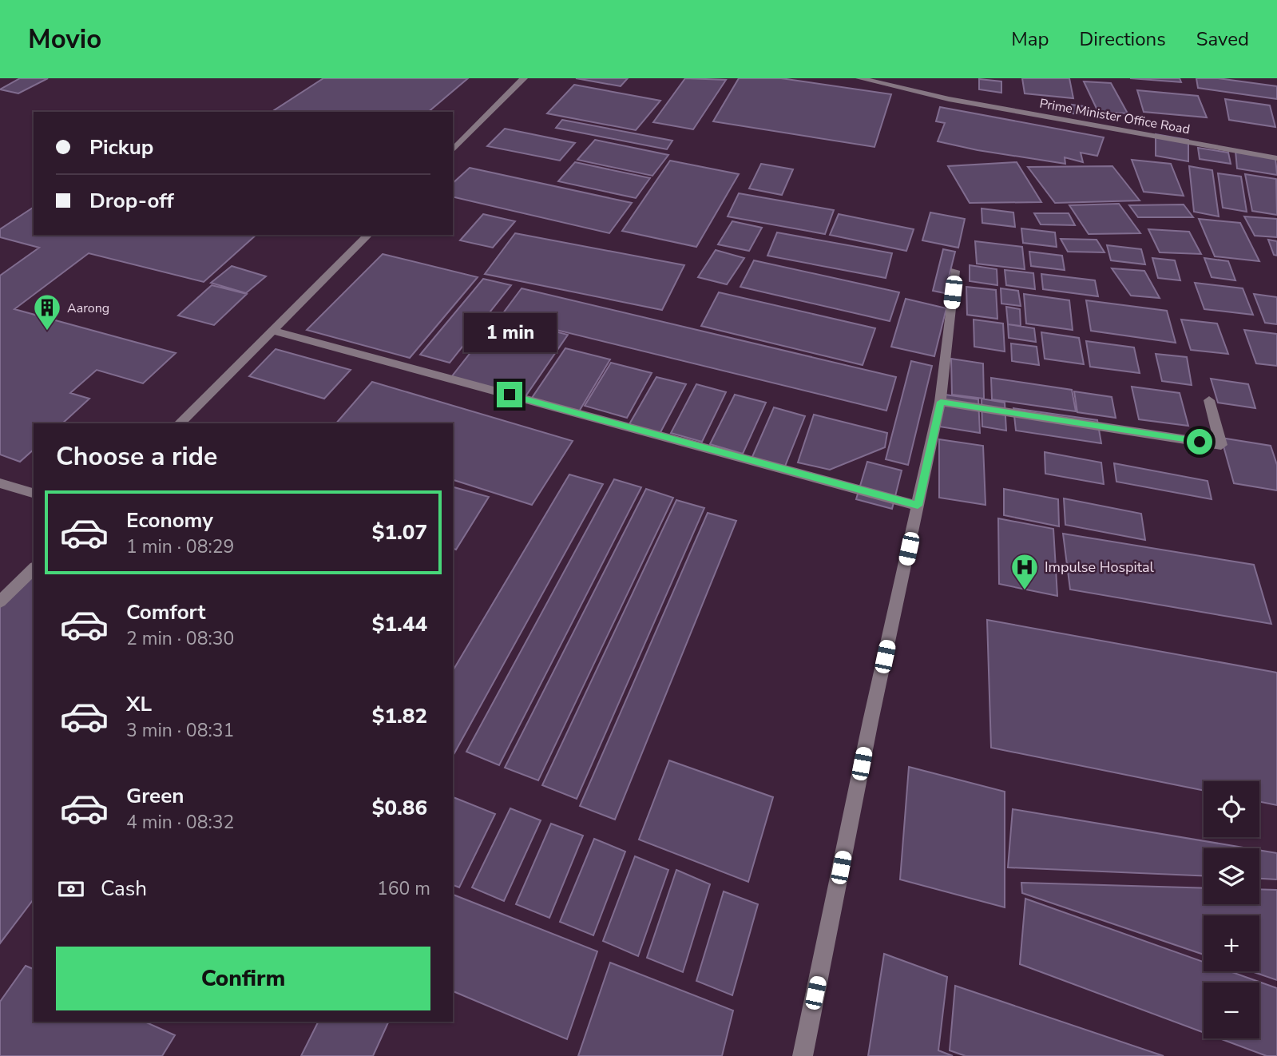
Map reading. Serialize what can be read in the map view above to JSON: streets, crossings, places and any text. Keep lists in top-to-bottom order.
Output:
{
  "streets": {
    "street": ["Prime Minister Office Road"]
  },
  "places": {
    "building": ["Aarong"],
    "hospital": ["Impulse Hospital"]
  },
  "page": {
    "header": "Movio",
    "nav": ["Map", "Directions", "Saved"],
    "banner": ["Pickup", "Drop-off"],
    "bubble": "1 min",
    "heading": "Choose a ride",
    "list": [
      {
        "name": "Economy",
        "note": "1 min · 08:29",
        "value": "$1.07"
      },
      {
        "name": "Comfort",
        "note": "2 min · 08:30",
        "value": "$1.44"
      },
      {
        "name": "XL",
        "note": "3 min · 08:31",
        "value": "$1.82"
      },
      {
        "name": "Green",
        "note": "4 min · 08:32",
        "value": "$0.86"
      }
    ],
    "map_buttons": ["+", "−"],
    "pay": ["Cash", "160 m"],
    "buttons": "Confirm"
  }
}
